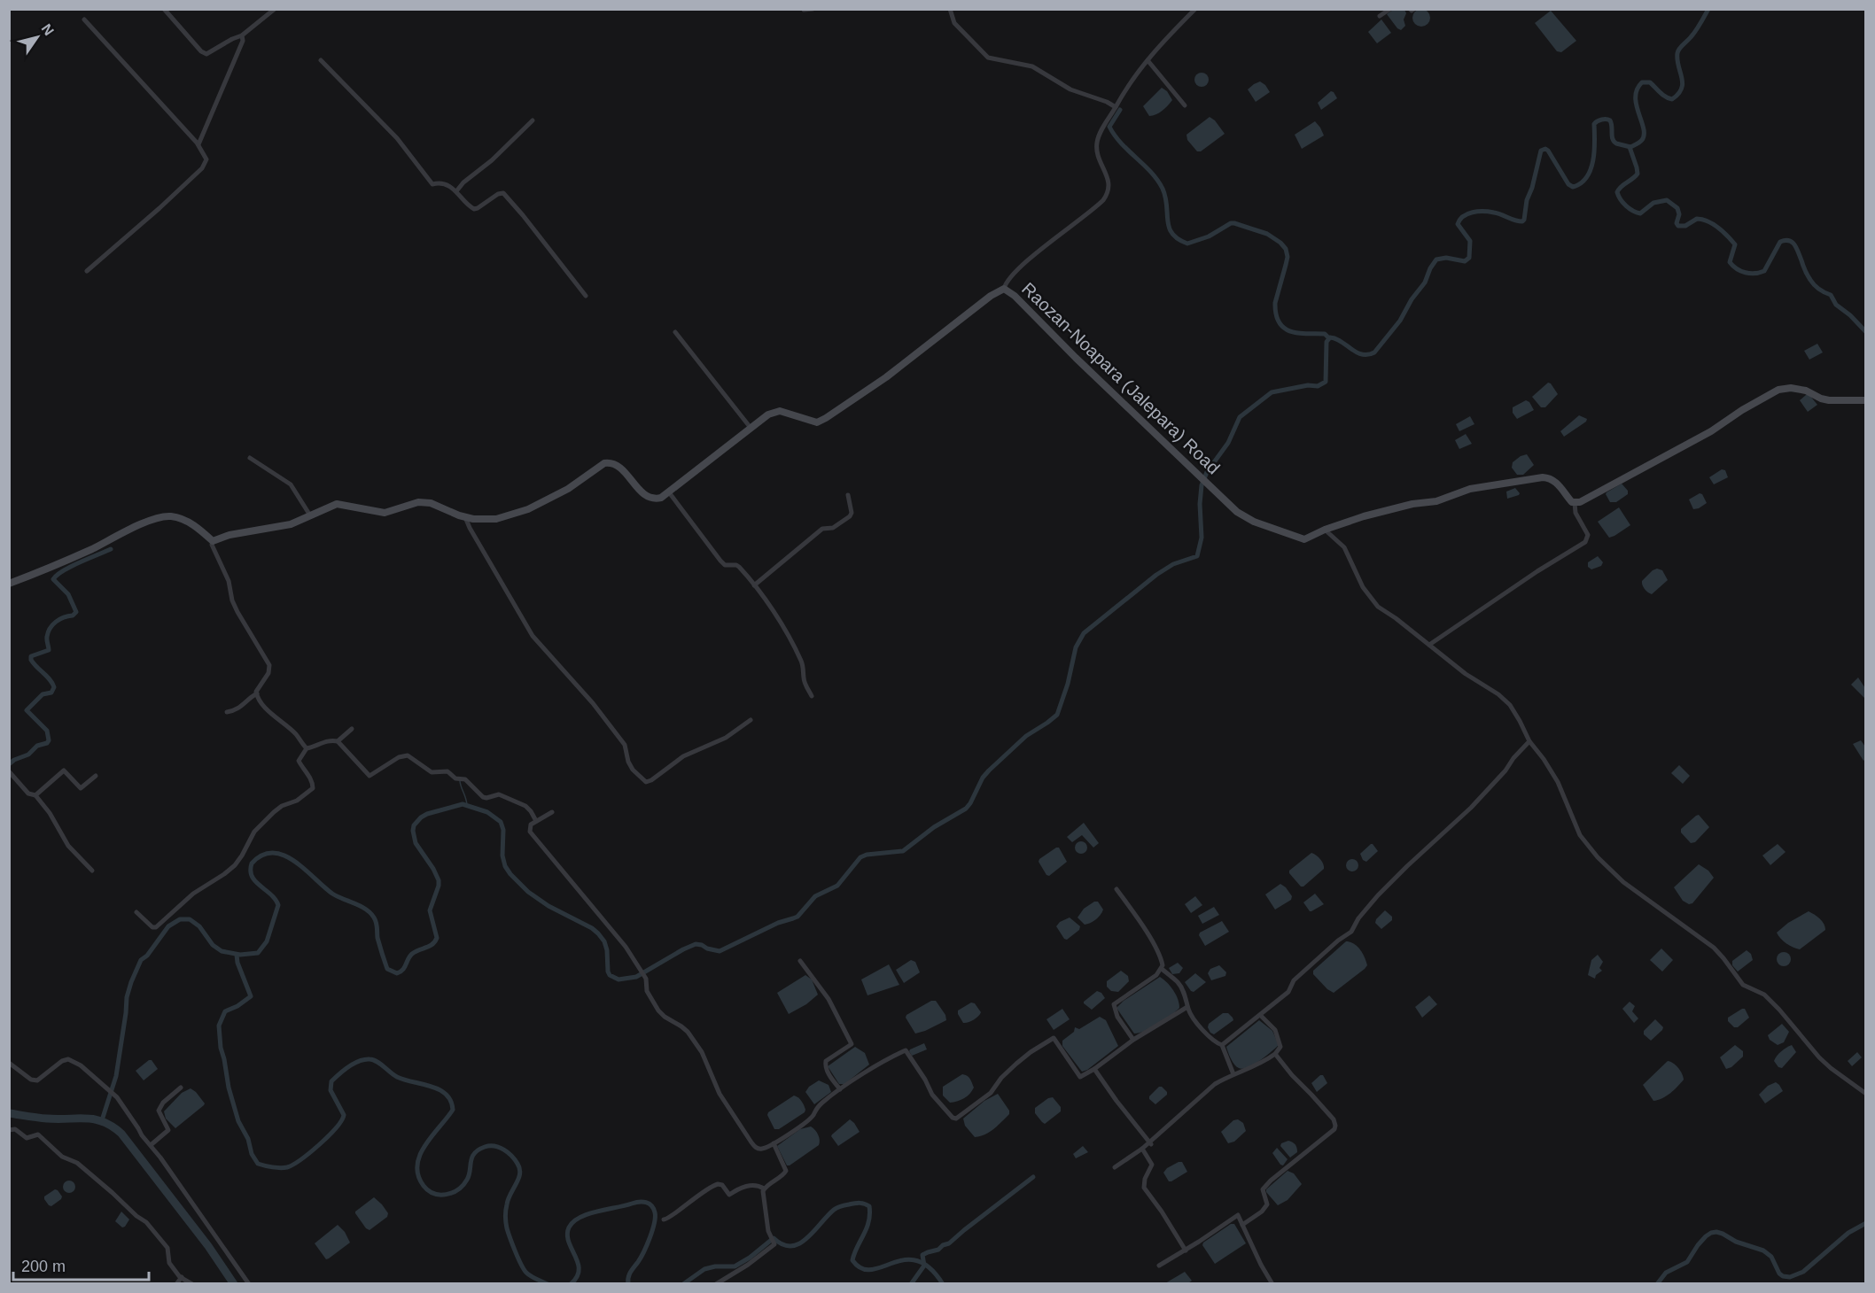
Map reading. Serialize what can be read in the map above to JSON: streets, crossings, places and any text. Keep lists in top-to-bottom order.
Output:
{
  "streets": {
    "main road": ["Raozan-Noapara (Jalepara) Road"]
  },
  "scale_bar": "200 m",
  "north": "top right"
}
